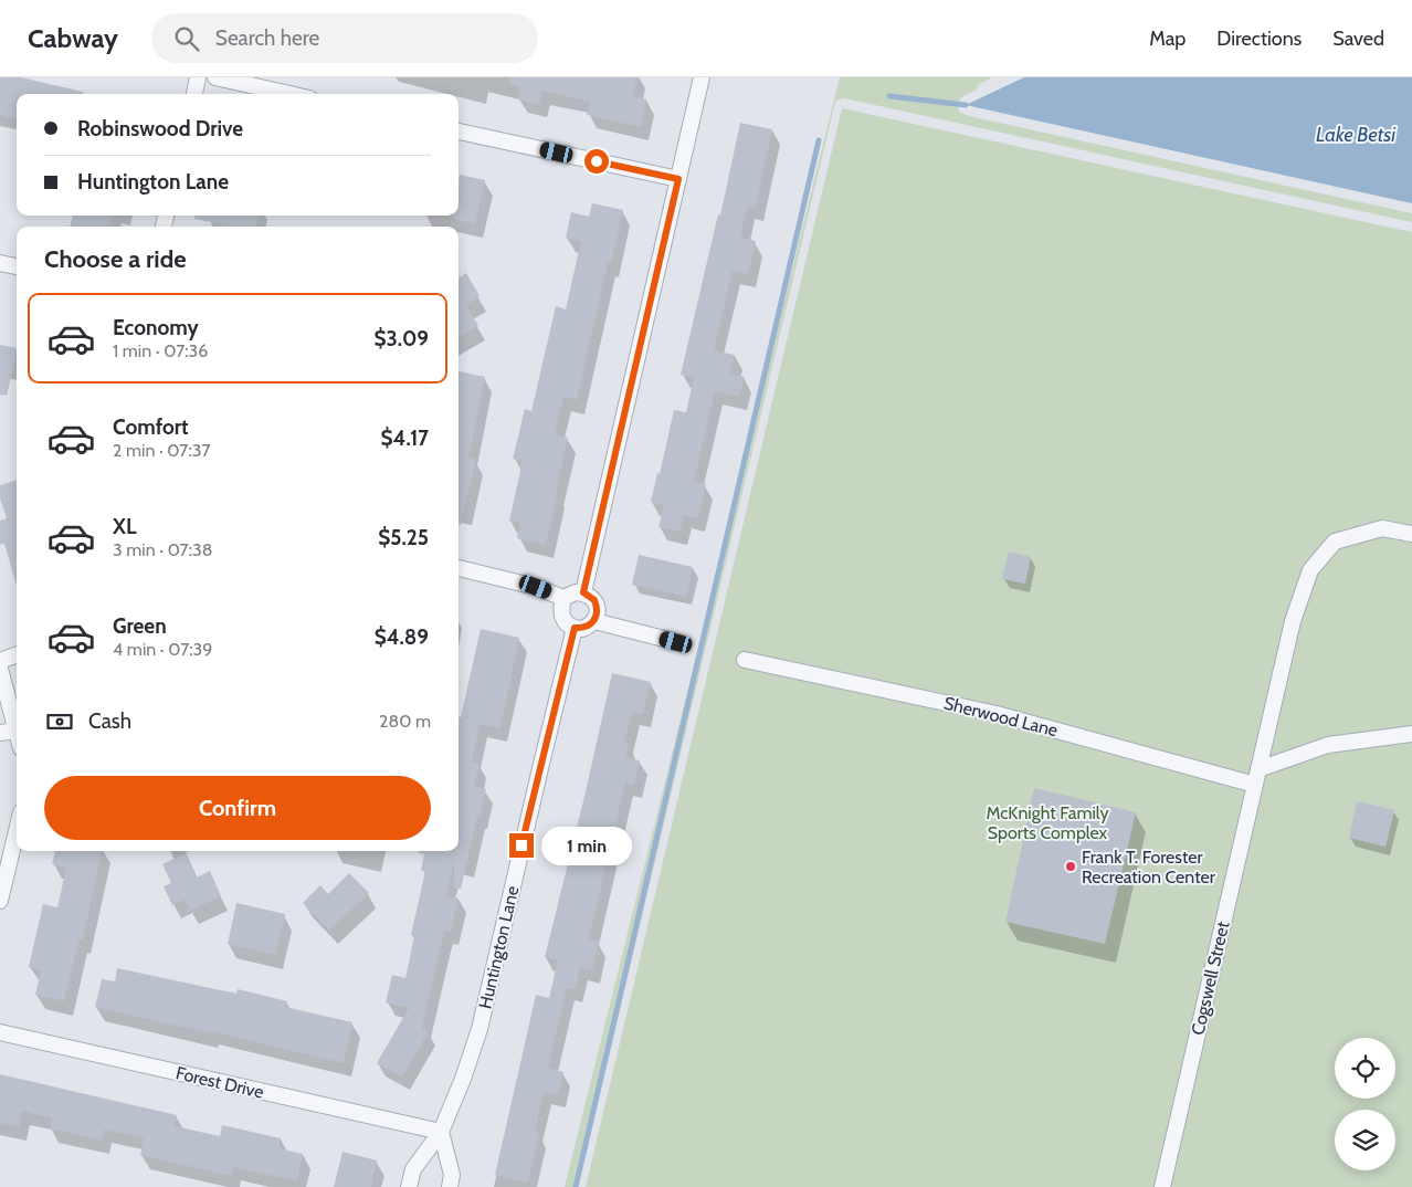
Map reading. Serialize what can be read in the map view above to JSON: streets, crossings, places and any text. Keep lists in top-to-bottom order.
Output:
{
  "streets": {
    "street": [
      "Sherwood Lane",
      "Huntington Lane",
      "Cogswell Street",
      "Forest Drive"
    ]
  },
  "crossings": [
    ["Sherwood Lane", "Cogswell Street"],
    ["Huntington Lane", "Forest Drive"]
  ],
  "water": ["Lake Betsi"],
  "parks": ["McKnight Family Sports Complex"],
  "places": ["Frank T. Forester Recreation Center"],
  "page": {
    "header": "Cabway",
    "search": "Search here",
    "nav": ["Map", "Directions", "Saved"],
    "banner": ["Robinswood Drive", "Huntington Lane"],
    "heading": "Choose a ride",
    "list": [
      {
        "name": "Economy",
        "note": "1 min · 07:36",
        "value": "$3.09"
      },
      {
        "name": "Comfort",
        "note": "2 min · 07:37",
        "value": "$4.17"
      },
      {
        "name": "XL",
        "note": "3 min · 07:38",
        "value": "$5.25"
      },
      {
        "name": "Green",
        "note": "4 min · 07:39",
        "value": "$4.89"
      }
    ],
    "pay": ["Cash", "280 m"],
    "buttons": "Confirm",
    "bubble": "1 min"
  }
}
